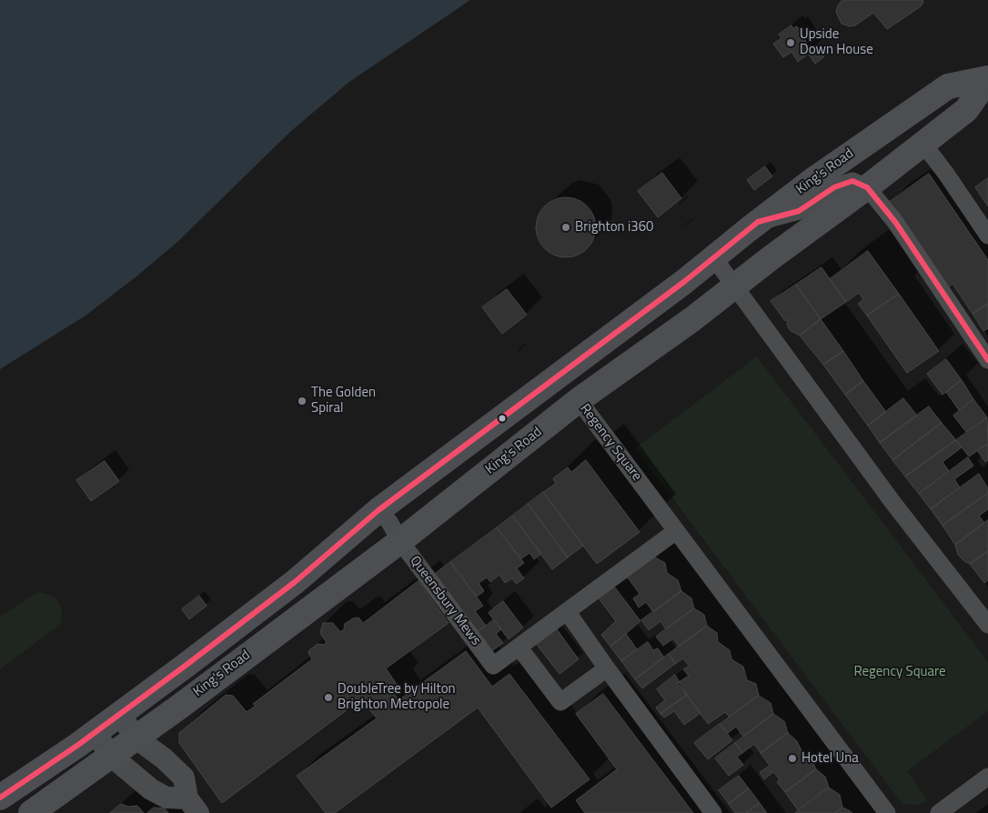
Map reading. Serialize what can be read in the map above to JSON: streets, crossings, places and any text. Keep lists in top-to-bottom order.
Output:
{
  "streets": {
    "main road": ["King's Road"],
    "street": ["Regency Square", "Queensbury Mews"]
  },
  "crossings": [
    ["King's Road", "Regency Square"],
    ["King's Road", "Queensbury Mews"],
    ["Regency Square", "Queensbury Mews"]
  ],
  "parks": ["Regency Square"],
  "places": [
    "Upside Down House",
    "Brighton i360",
    "The Golden Spiral",
    "DoubleTree by Hilton Brighton Metropole",
    "Hotel Una"
  ]
}
